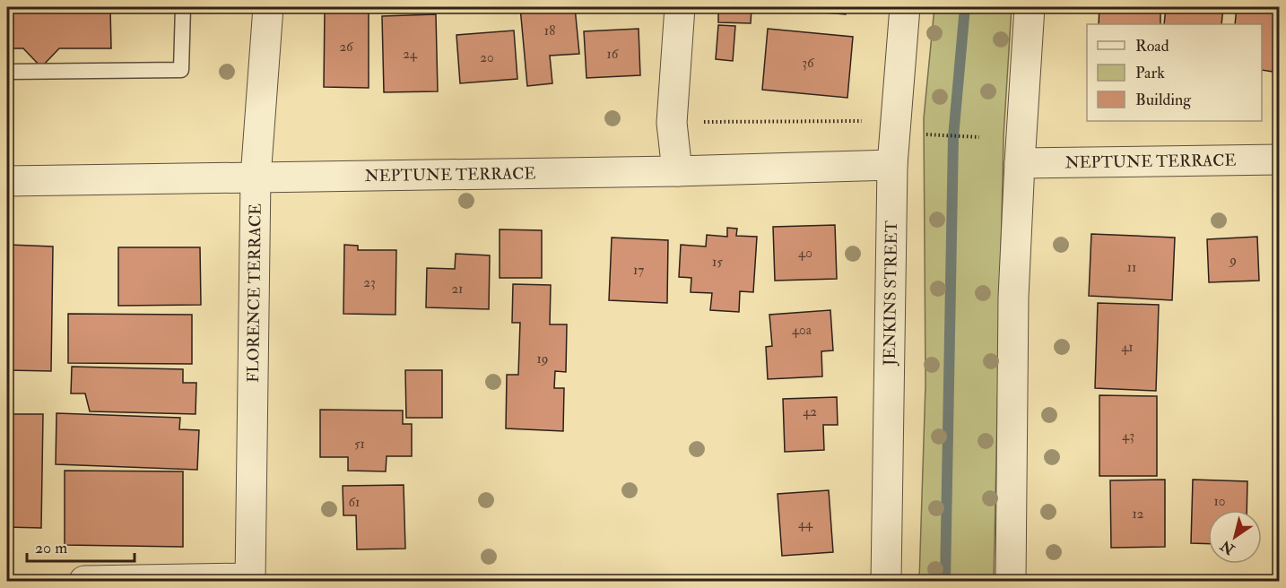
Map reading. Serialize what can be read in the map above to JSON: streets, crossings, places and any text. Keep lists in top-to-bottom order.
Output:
{
  "streets": {
    "street": ["NEPTUNE TERRACE", "FLORENCE TERRACE", "JENKINS STREET"]
  },
  "crossings": [
    ["NEPTUNE TERRACE", "FLORENCE TERRACE"],
    ["NEPTUNE TERRACE", "JENKINS STREET"]
  ],
  "house_numbers": [
    "18",
    "26",
    "24",
    "16",
    "20",
    "36",
    "40",
    "9",
    "15",
    "11",
    "17",
    "23",
    "21",
    "40a",
    "41",
    "19",
    "42",
    "43",
    "51",
    "10",
    "61",
    "12",
    "44"
  ],
  "legend": ["Road", "Park", "Building"],
  "scale_bar": "20 m",
  "north": "bottom left"
}
